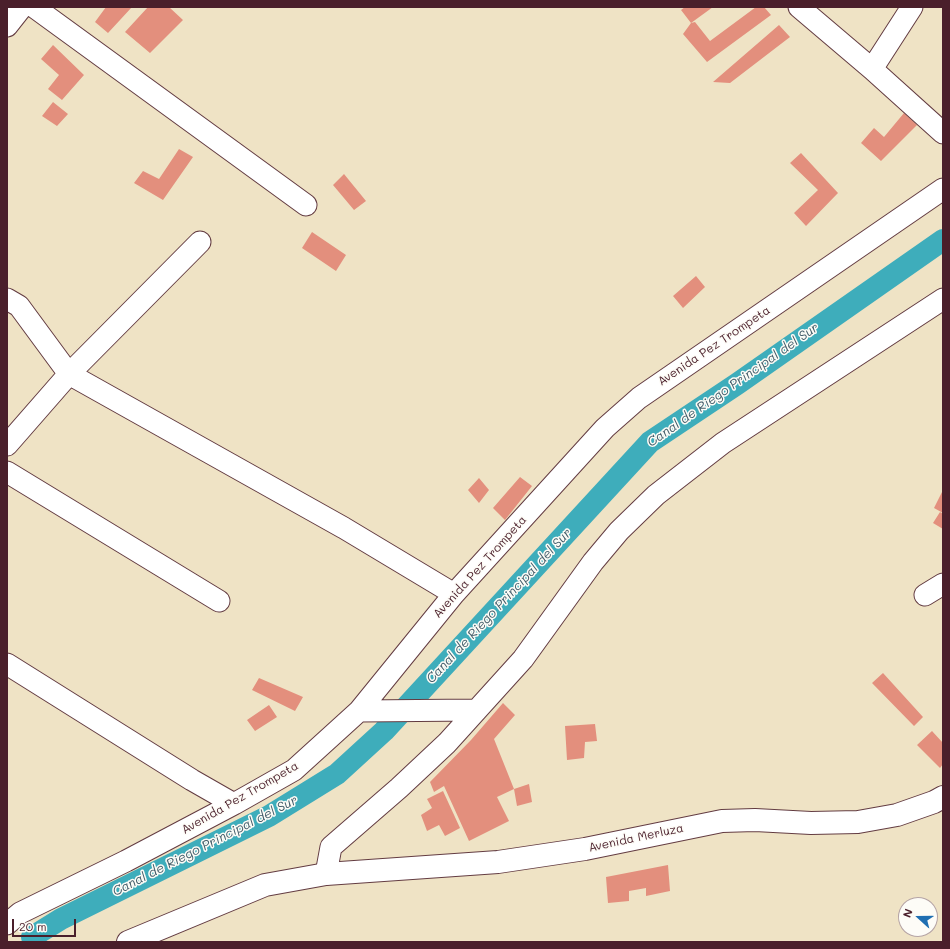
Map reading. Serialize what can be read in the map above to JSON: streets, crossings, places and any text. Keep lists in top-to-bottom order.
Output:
{
  "streets": {
    "main road": ["Avenida Merluza"],
    "street": ["Avenida Pez Trompeta"]
  },
  "water": ["Canal de Riego Principal del Sur"],
  "scale_bar": "20 m",
  "north": "left"
}
